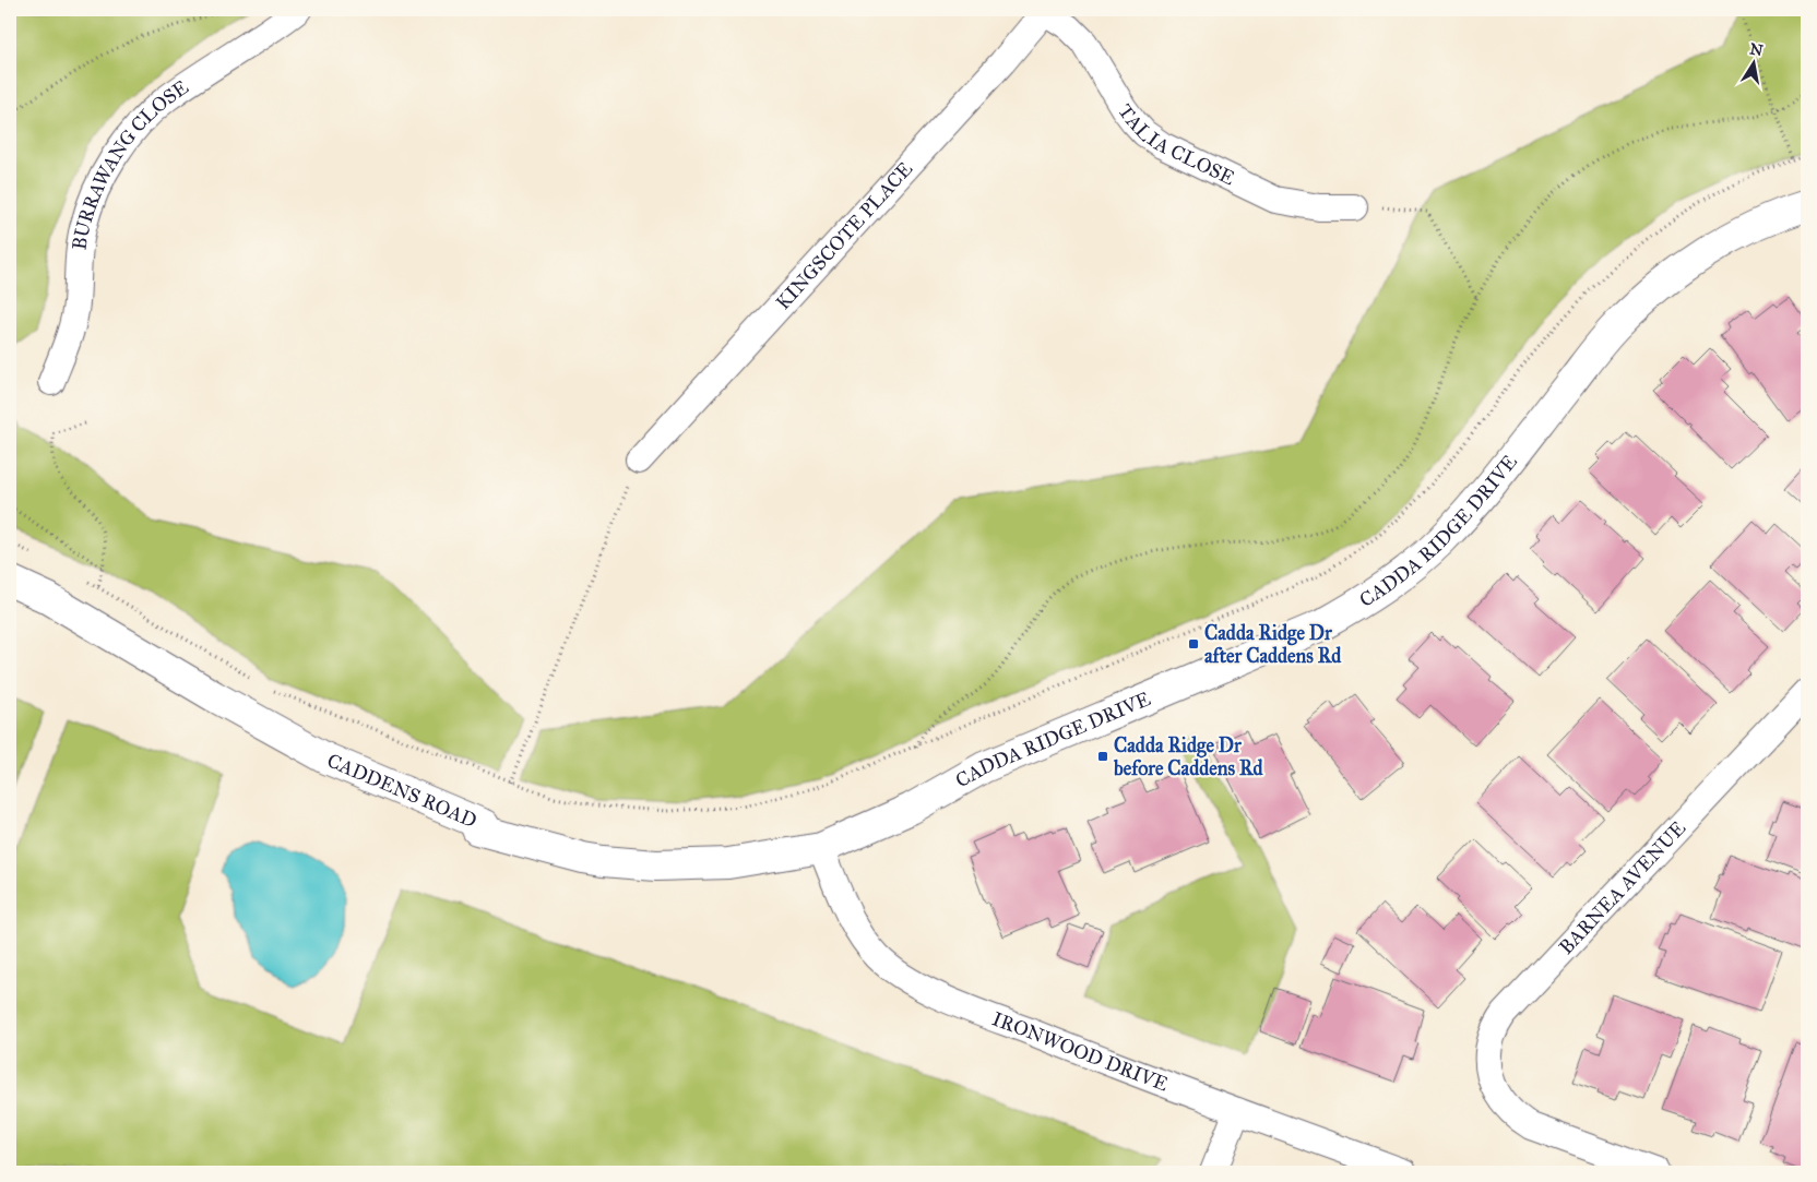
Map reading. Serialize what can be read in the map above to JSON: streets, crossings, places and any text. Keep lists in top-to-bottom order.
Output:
{
  "streets": {
    "street": [
      "TALIA CLOSE",
      "BURRAWANG CLOSE",
      "KINGSCOTE PLACE",
      "CADDA RIDGE DRIVE",
      "CADDENS ROAD",
      "BARNEA AVENUE",
      "IRONWOOD DRIVE"
    ]
  },
  "crossings": [
    ["TALIA CLOSE", "KINGSCOTE PLACE"],
    ["CADDA RIDGE DRIVE", "CADDENS ROAD"],
    ["CADDA RIDGE DRIVE", "IRONWOOD DRIVE"],
    ["CADDENS ROAD", "IRONWOOD DRIVE"]
  ],
  "places": {
    "transit": ["Cadda Ridge Dr after Caddens Rd", "Cadda Ridge Dr before Caddens Rd"]
  },
  "north": "top"
}
